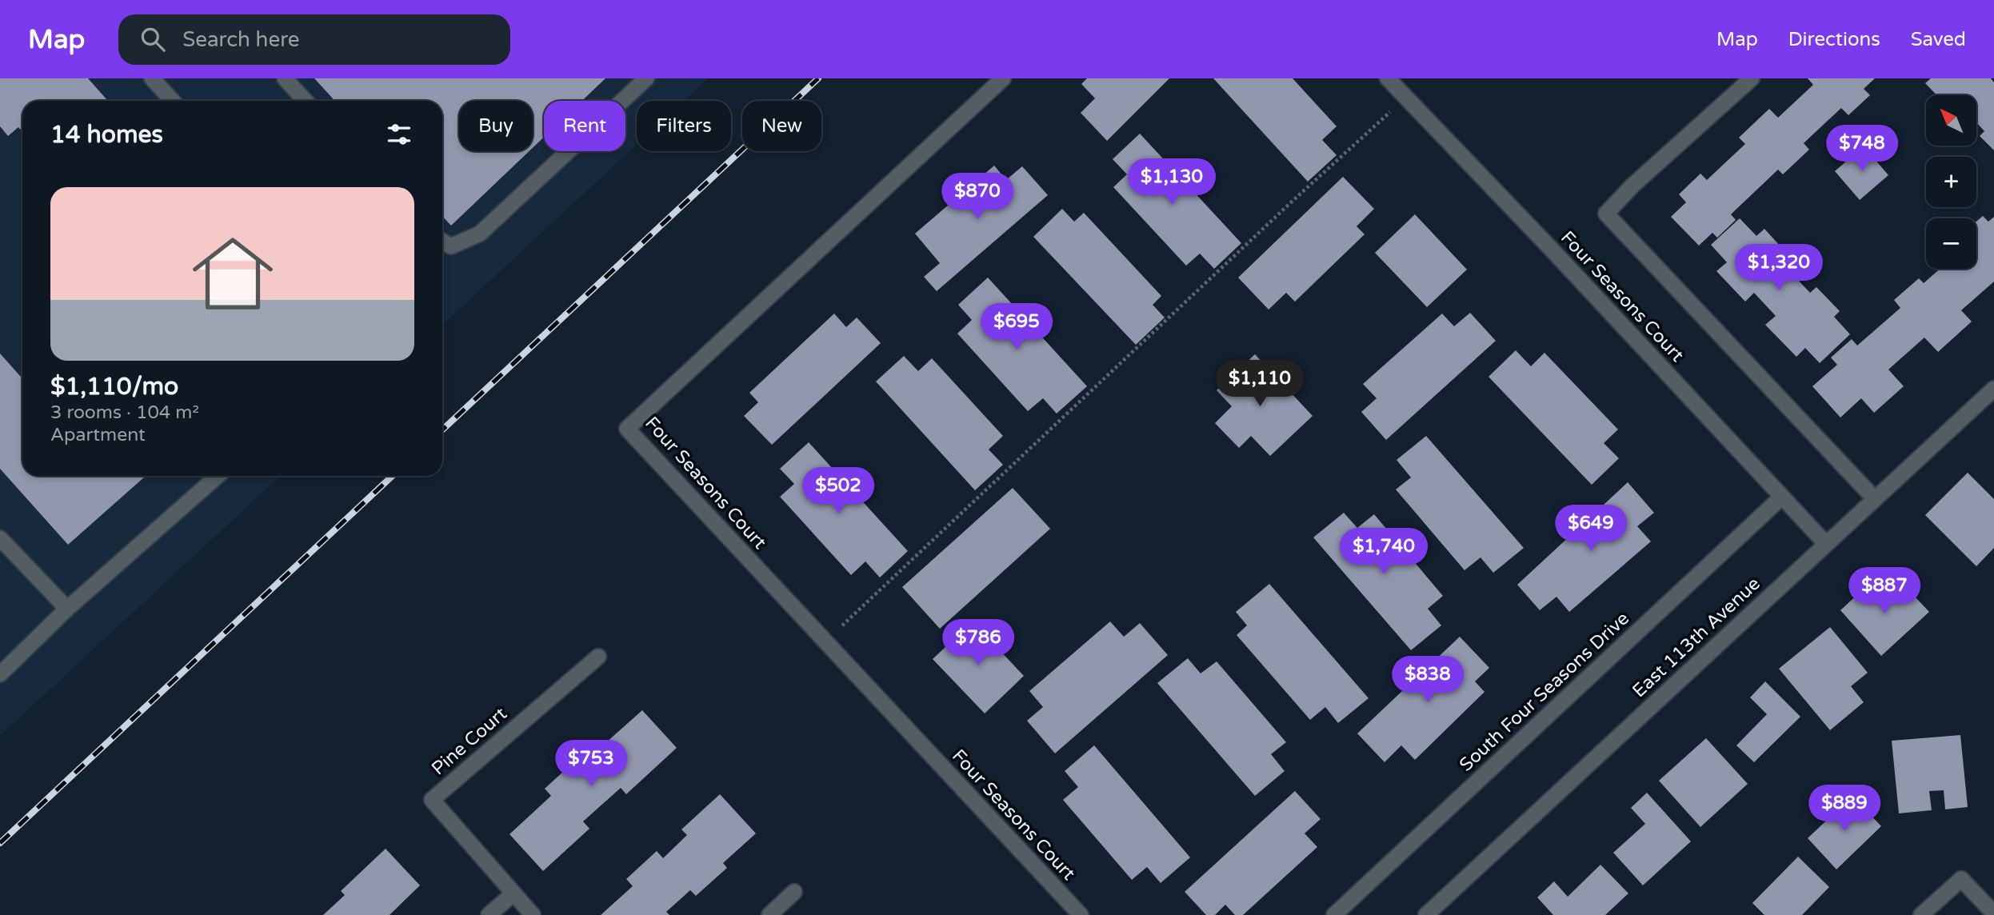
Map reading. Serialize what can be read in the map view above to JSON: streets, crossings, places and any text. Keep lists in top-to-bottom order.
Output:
{
  "streets": {
    "street": [
      "Four Seasons Court",
      "East 113th Avenue",
      "South Four Seasons Drive",
      "Pine Court"
    ]
  },
  "crossings": [
    ["Four Seasons Court", "East 113th Avenue"],
    ["Four Seasons Court", "South Four Seasons Drive"]
  ],
  "north": "top left",
  "page": {
    "header": "Map",
    "search": "Search here",
    "nav": ["Map", "Directions", "Saved"],
    "map_buttons": ["+", "−"],
    "chip": [
      "Buy",
      "Rent",
      "Filters",
      "New"
    ],
    "heading": "14 homes",
    "price": [
      "$748",
      "$1,130",
      "$870",
      "$1,320",
      "$695",
      "$1,110",
      "$502",
      "$649",
      "$1,740",
      "$887",
      "$786",
      "$838",
      "$753",
      "$889"
    ],
    "list": [
      {
        "name": "$1,110/mo",
        "note": "3 rooms · 104 m² · Apartment"
      }
    ]
  }
}
